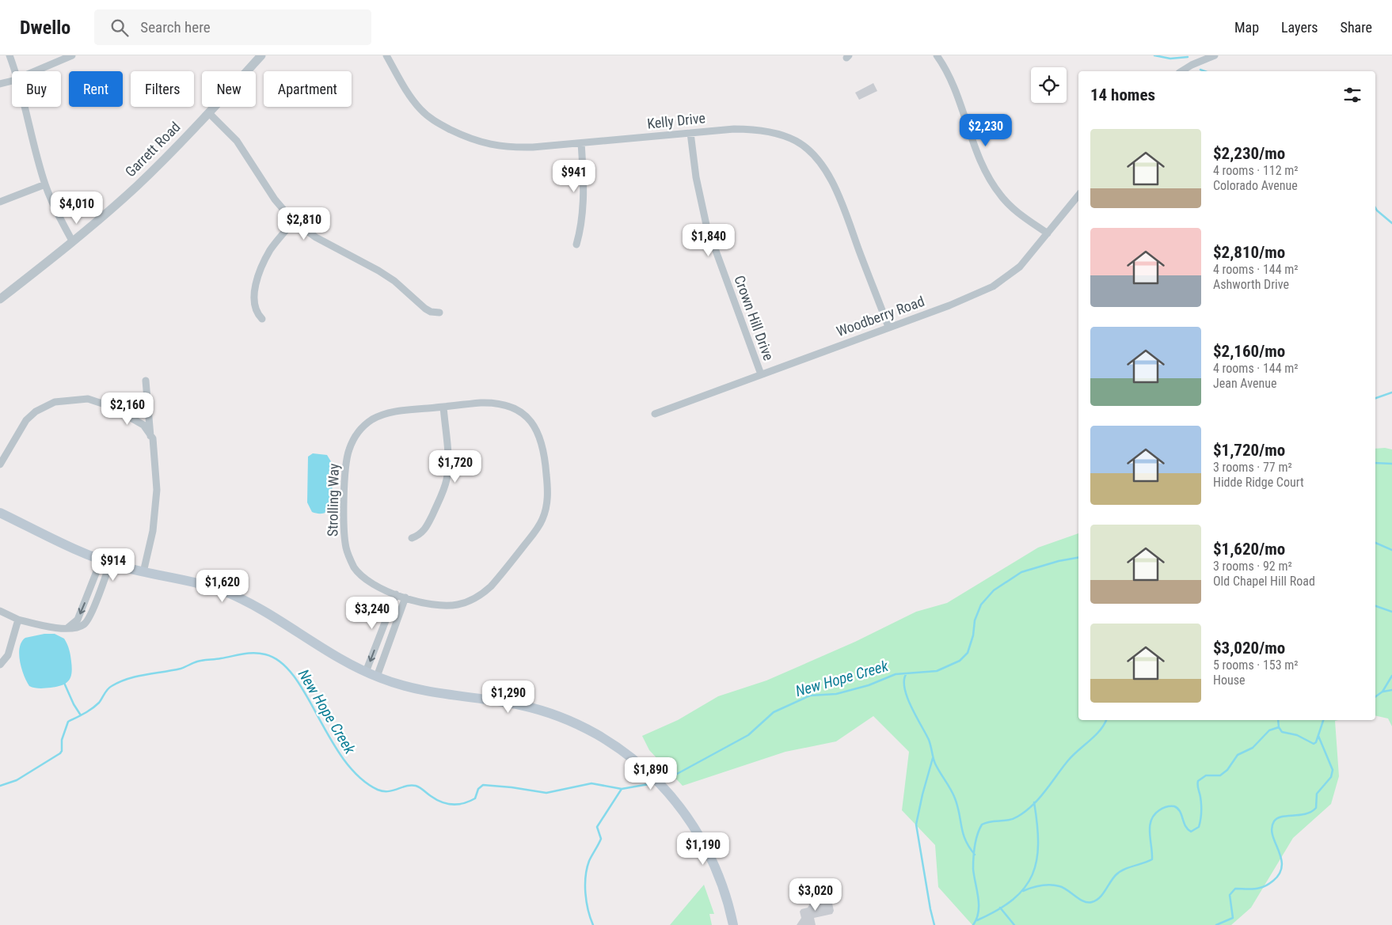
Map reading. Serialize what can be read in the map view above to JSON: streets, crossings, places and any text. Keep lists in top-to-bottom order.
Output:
{
  "streets": {
    "street": [
      "Kelly Drive",
      "Garrett Road",
      "Woodberry Road",
      "Crown Hill Drive",
      "Strolling Way"
    ]
  },
  "crossings": [
    ["Kelly Drive", "Woodberry Road"],
    ["Kelly Drive", "Crown Hill Drive"],
    ["Woodberry Road", "Crown Hill Drive"]
  ],
  "water": ["New Hope Creek"],
  "page": {
    "header": "Dwello",
    "search": "Search here",
    "nav": ["Map", "Layers", "Share"],
    "chip": [
      "Buy",
      "Rent",
      "Filters",
      "New",
      "Apartment"
    ],
    "heading": "14 homes",
    "price": [
      "$2,230",
      "$941",
      "$4,010",
      "$2,810",
      "$1,840",
      "$2,160",
      "$1,720",
      "$914",
      "$1,620",
      "$3,240",
      "$1,290",
      "$1,890",
      "$1,190",
      "$3,020"
    ],
    "list": [
      {
        "name": "$2,230/mo",
        "note": "4 rooms · 112 m² · Colorado Avenue"
      },
      {
        "name": "$2,810/mo",
        "note": "4 rooms · 144 m² · Ashworth Drive"
      },
      {
        "name": "$2,160/mo",
        "note": "4 rooms · 144 m² · Jean Avenue"
      },
      {
        "name": "$1,720/mo",
        "note": "3 rooms · 77 m² · Hidde Ridge Court"
      },
      {
        "name": "$1,620/mo",
        "note": "3 rooms · 92 m² · Old Chapel Hill Road"
      },
      {
        "name": "$3,020/mo",
        "note": "5 rooms · 153 m² · House"
      }
    ]
  }
}
